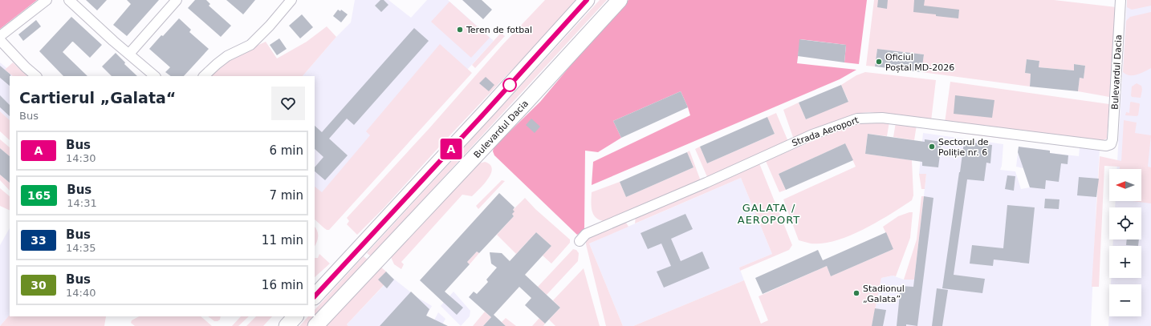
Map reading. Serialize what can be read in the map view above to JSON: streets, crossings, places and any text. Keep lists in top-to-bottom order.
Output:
{
  "streets": {
    "main road": ["Bulevardul Dacia"],
    "street": ["Strada Aeroport"]
  },
  "crossings": [
    ["Bulevardul Dacia", "Strada Aeroport"]
  ],
  "districts": ["GALATA / AEROPORT"],
  "places": [
    "Teren de fotbal",
    "Oficiul Poștal MD-2026",
    "Sectorul de Poliție nr. 6",
    "Stadionul „Galata”"
  ],
  "lines": ["bus line A"],
  "north": "left",
  "page": {
    "on_map": "A",
    "heading": ["Cartierul „Galata“", "Bus"],
    "list": [
      {
        "mark": "A",
        "name": "Bus",
        "note": "14:30",
        "value": "6 min"
      },
      {
        "mark": "165",
        "name": "Bus",
        "note": "14:31",
        "value": "7 min"
      },
      {
        "mark": "33",
        "name": "Bus",
        "note": "14:35",
        "value": "11 min"
      },
      {
        "mark": "30",
        "name": "Bus",
        "note": "14:40",
        "value": "16 min"
      }
    ],
    "map_buttons": ["+", "−"]
  }
}
